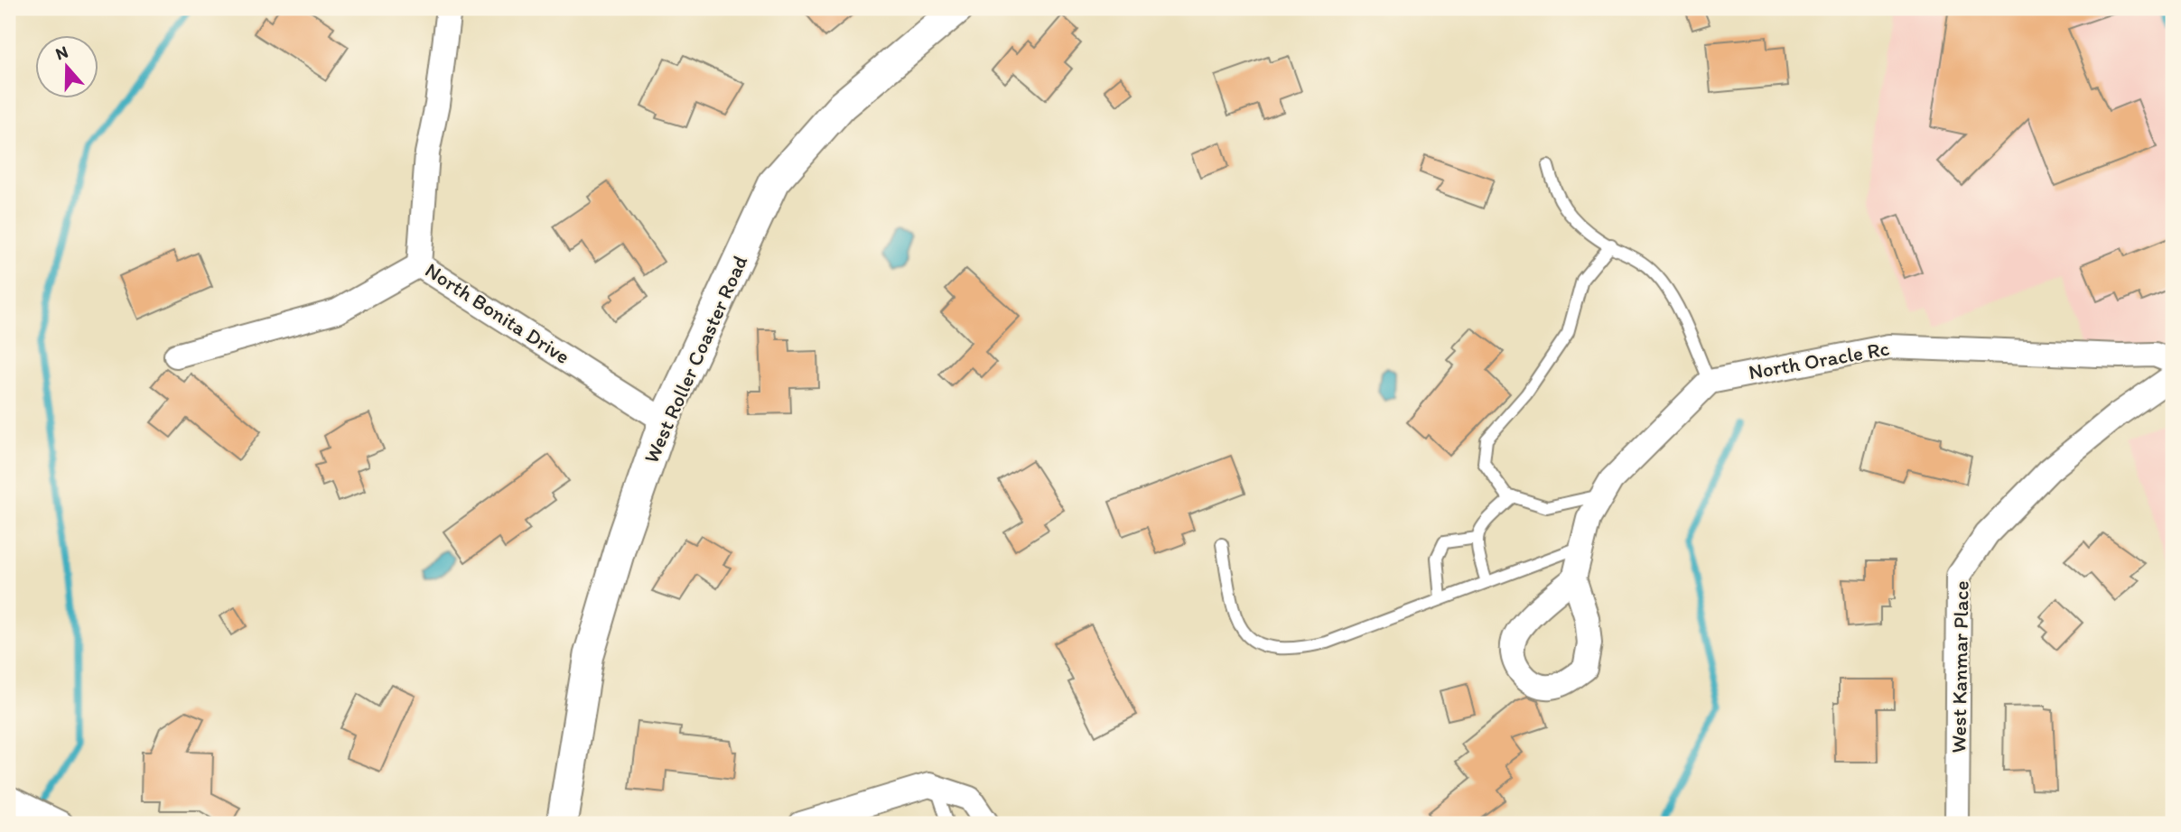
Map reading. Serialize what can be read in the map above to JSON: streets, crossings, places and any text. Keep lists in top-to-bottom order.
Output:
{
  "streets": {
    "street": [
      "North Bonita Drive",
      "West Roller Coaster Road",
      "North Oracle Rc",
      "West Kanmar Place"
    ]
  },
  "crossings": [
    ["North Bonita Drive", "West Roller Coaster Road"]
  ],
  "north": "top"
}
